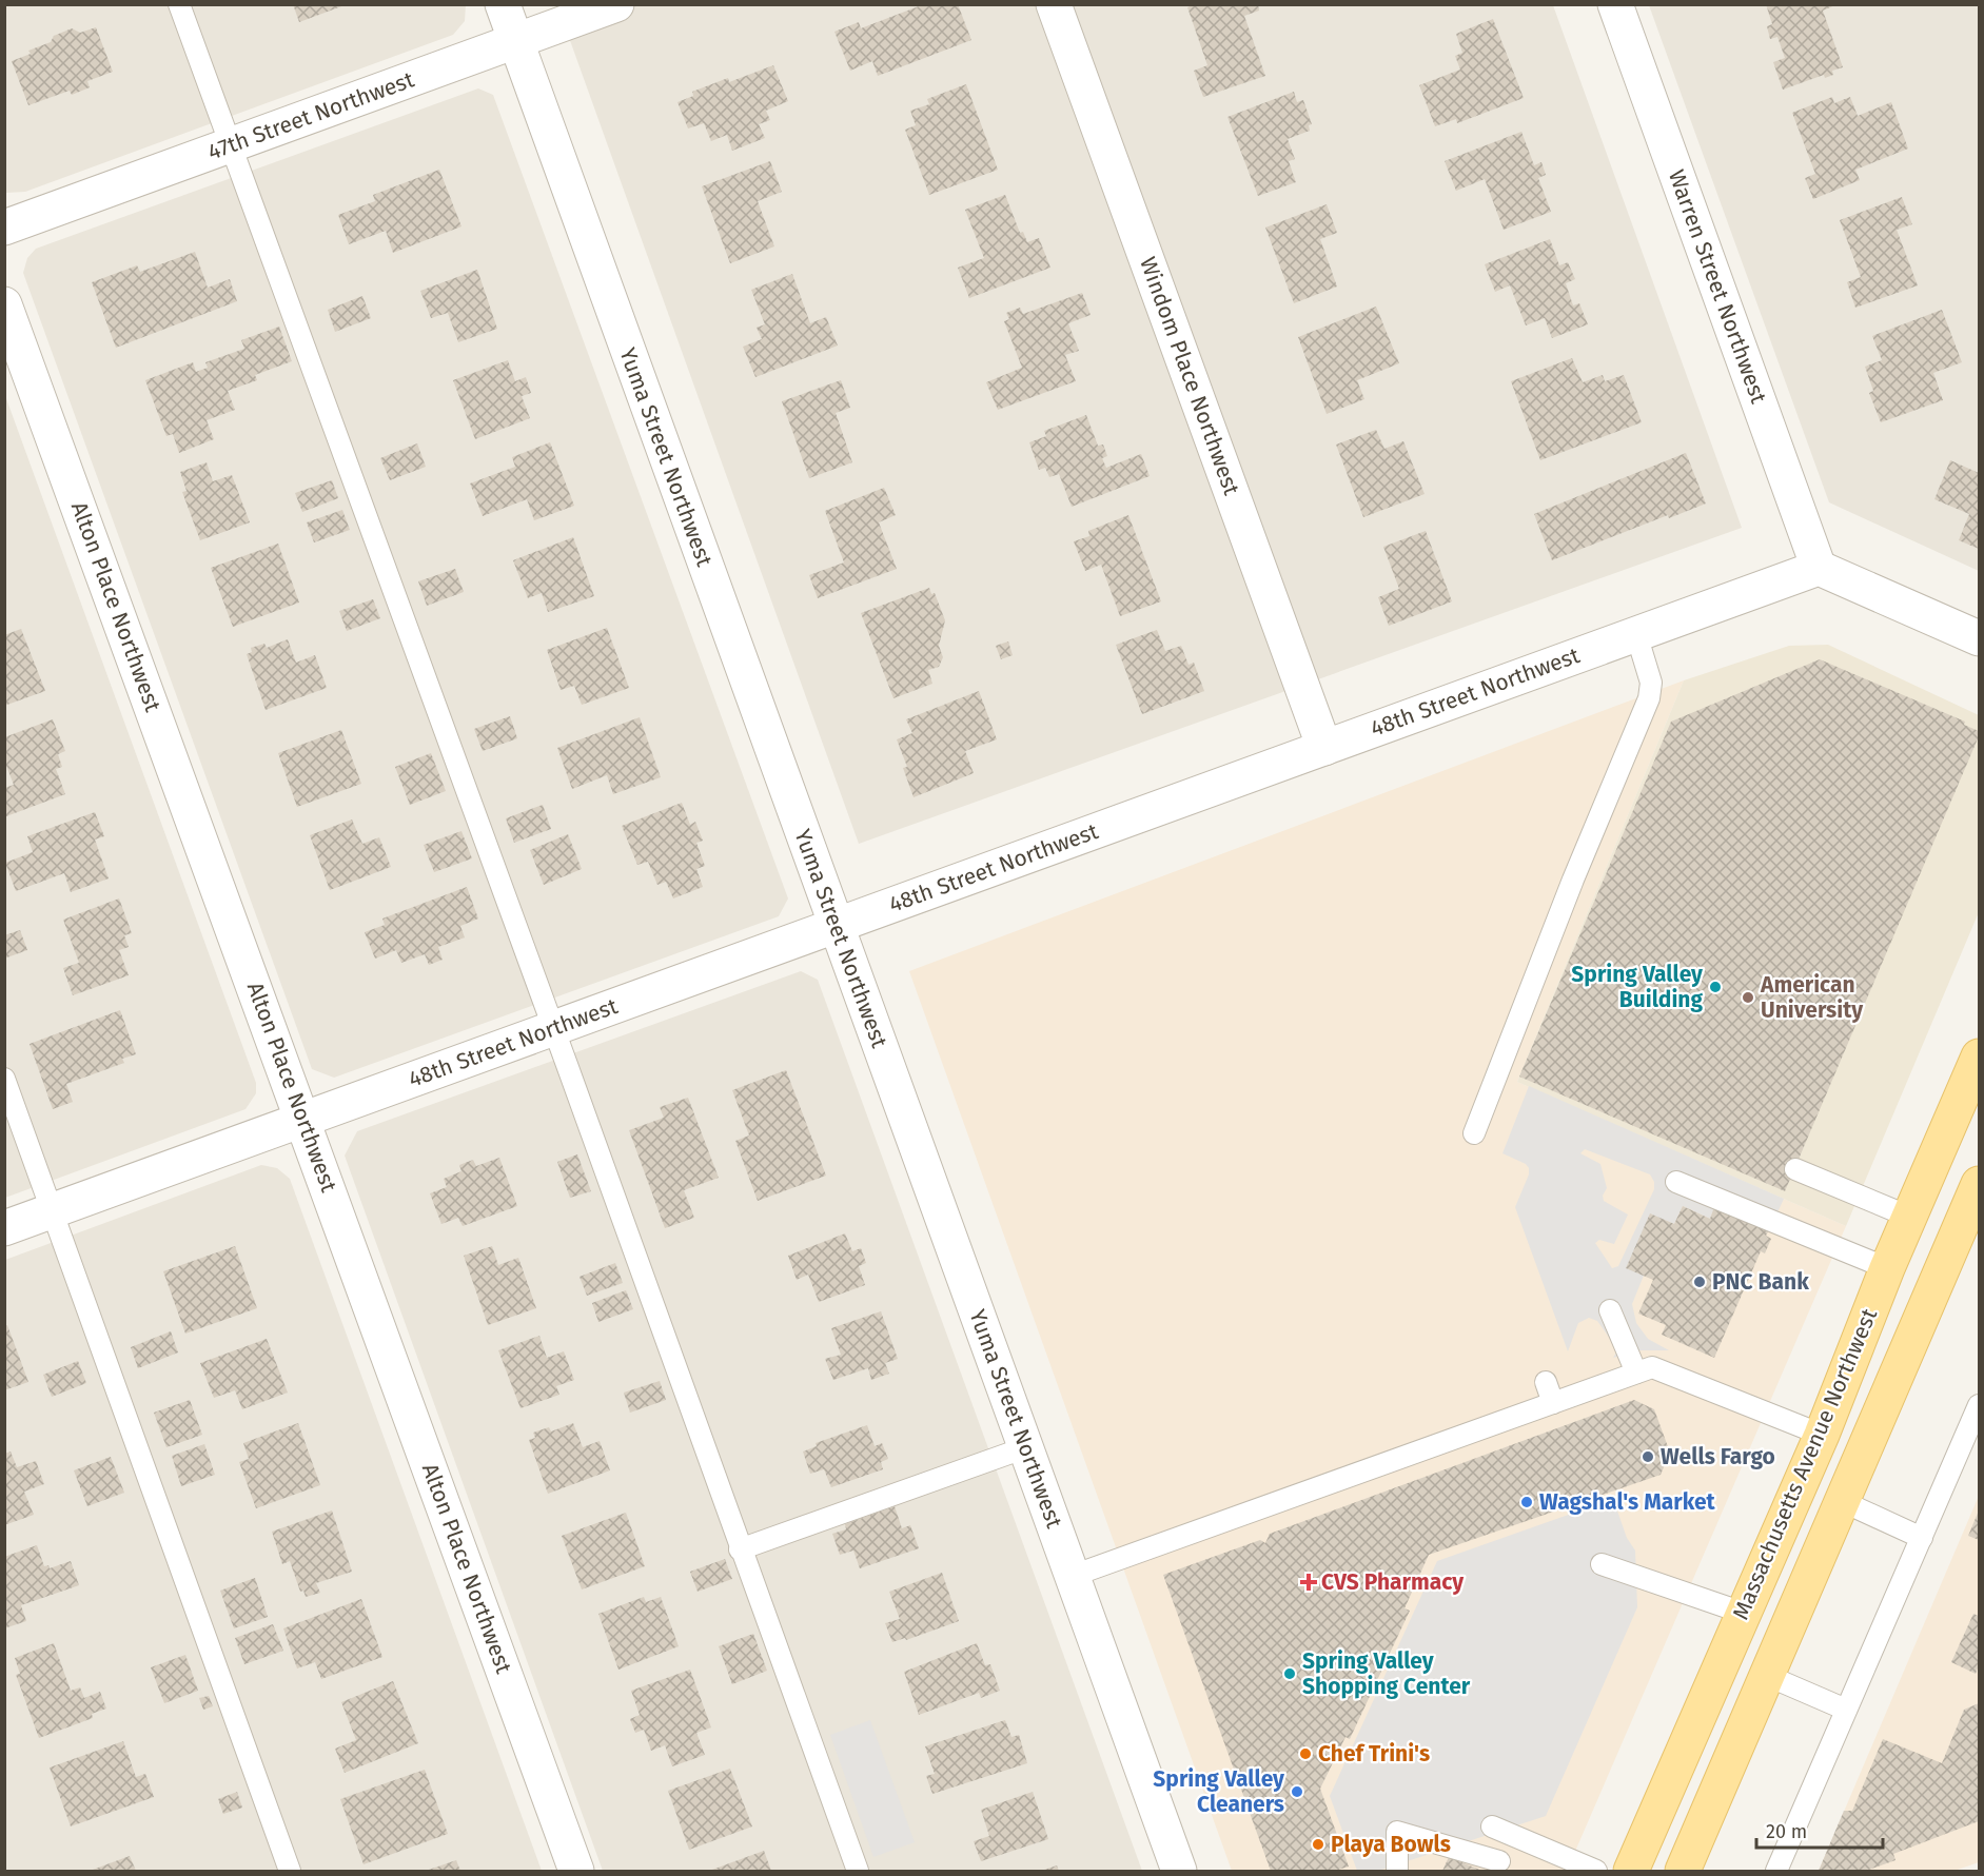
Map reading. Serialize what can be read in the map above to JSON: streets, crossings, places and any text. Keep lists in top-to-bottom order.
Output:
{
  "streets": {
    "main road": ["Massachusetts Avenue Northwest"],
    "street": [
      "47th Street Northwest",
      "Warren Street Northwest",
      "Windom Place Northwest",
      "Yuma Street Northwest",
      "Alton Place Northwest",
      "48th Street Northwest"
    ]
  },
  "crossings": [
    ["47th Street Northwest", "Yuma Street Northwest"],
    ["Warren Street Northwest", "48th Street Northwest"],
    ["Windom Place Northwest", "48th Street Northwest"],
    ["Yuma Street Northwest", "48th Street Northwest"],
    ["Alton Place Northwest", "48th Street Northwest"]
  ],
  "places": {
    "other": [
      "Spring Valley Building",
      "American University",
      "PNC Bank",
      "Wells Fargo",
      "Wagshal's Market",
      "Spring Valley Shopping Center",
      "Chef Trini's",
      "Spring Valley Cleaners",
      "Playa Bowls"
    ],
    "health": ["CVS Pharmacy"]
  },
  "scale_bar": "20 m"
}
